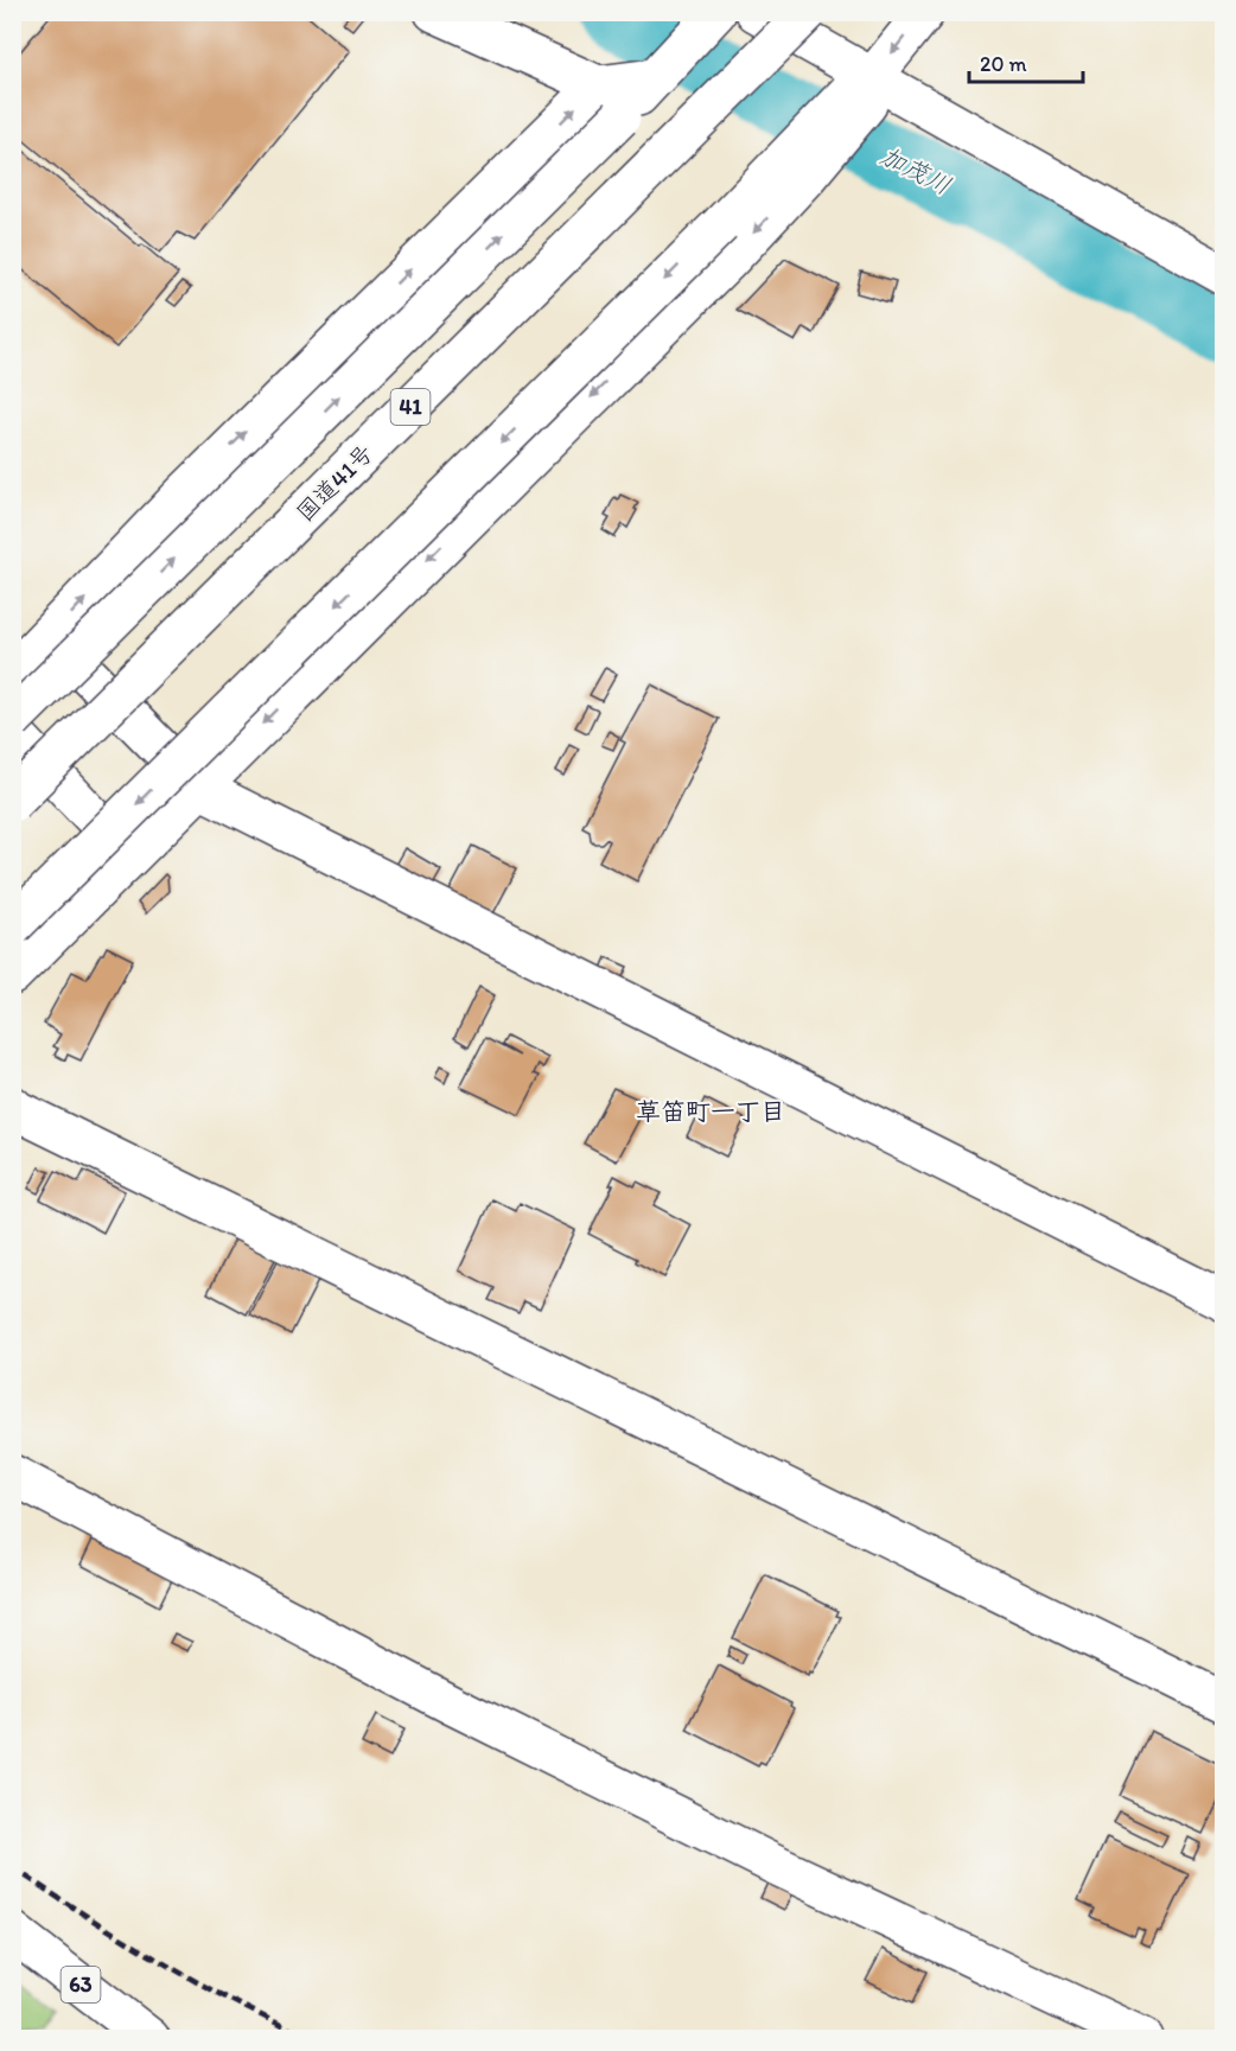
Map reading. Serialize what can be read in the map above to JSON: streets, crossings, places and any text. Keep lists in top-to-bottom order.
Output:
{
  "streets": {
    "main road": ["41", "国道41号", "63"]
  },
  "districts": ["草笛町一丁目"],
  "water": ["加茂川"],
  "scale_bar": "20 m"
}
